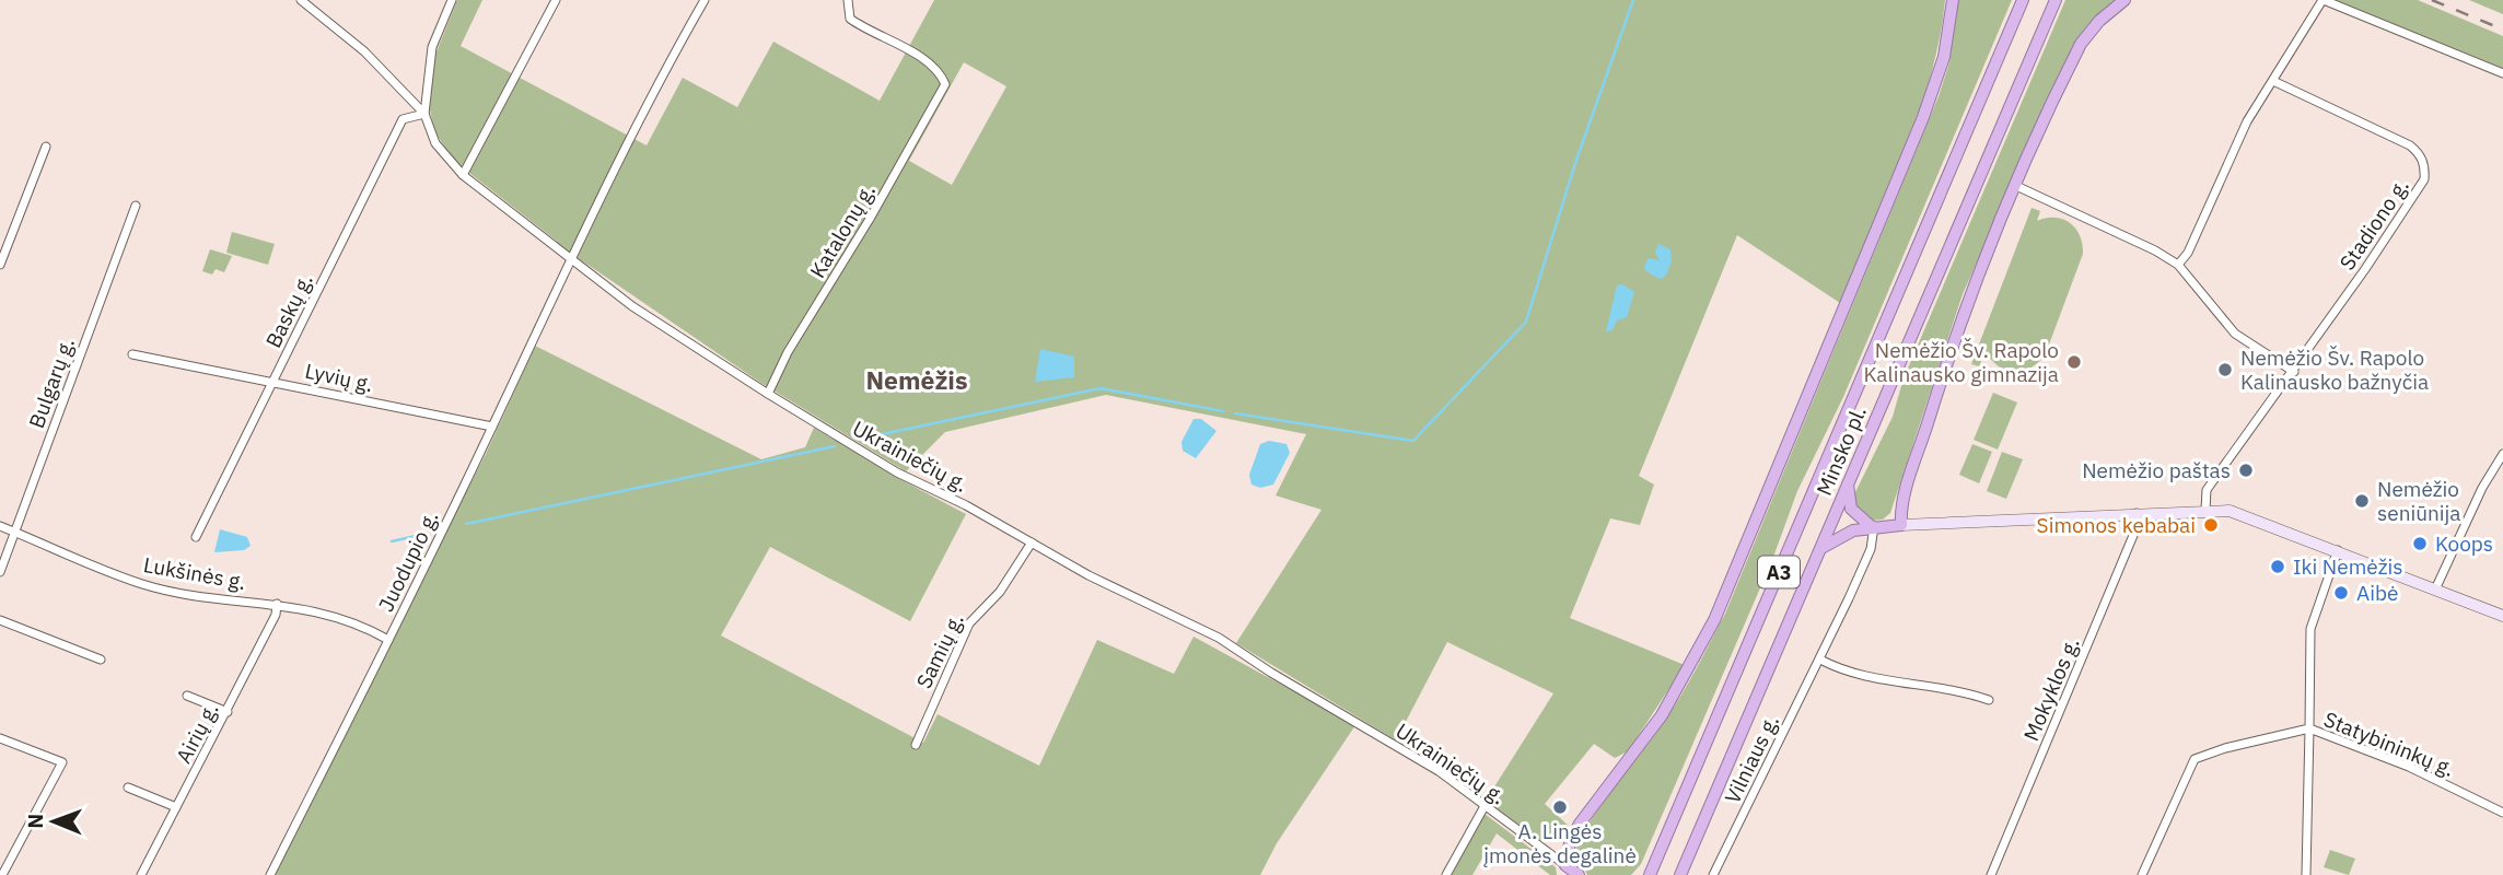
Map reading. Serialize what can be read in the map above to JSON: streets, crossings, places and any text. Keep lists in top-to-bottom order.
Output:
{
  "streets": {
    "highway": ["Minsko pl.", "A3"],
    "street": [
      "Stadiono g.",
      "Katalonų g.",
      "Baskų g.",
      "Lyvių g.",
      "Bulgarų g.",
      "Ukrainiečių g.",
      "Juodupio g.",
      "Lukšinės g.",
      "Samių g.",
      "Mokyklos g.",
      "Airių g.",
      "Statybininkų g.",
      "Vilniaus g."
    ]
  },
  "crossings": [
    ["Katalonų g.", "Ukrainiečių g."],
    ["Baskų g.", "Lyvių g."],
    ["Baskų g.", "Ukrainiečių g."],
    ["Lyvių g.", "Juodupio g."],
    ["Bulgarų g.", "Lukšinės g."],
    ["Ukrainiečių g.", "Juodupio g."],
    ["Ukrainiečių g.", "Samių g."],
    ["Juodupio g.", "Lukšinės g."],
    ["Lukšinės g.", "Airių g."]
  ],
  "districts": ["Nemėžis"],
  "places": [
    "Nemėžio Šv. Rapolo Kalinausko gimnazija",
    "Nemėžio Šv. Rapolo Kalinausko bažnyčia",
    "Nemėžio paštas",
    "Nemėžio seniūnija",
    "Simonos kebabai",
    "Koops",
    "Iki Nemėžis",
    "Aibė",
    "A. Lingės įmonės degalinė"
  ],
  "north": "left"
}
